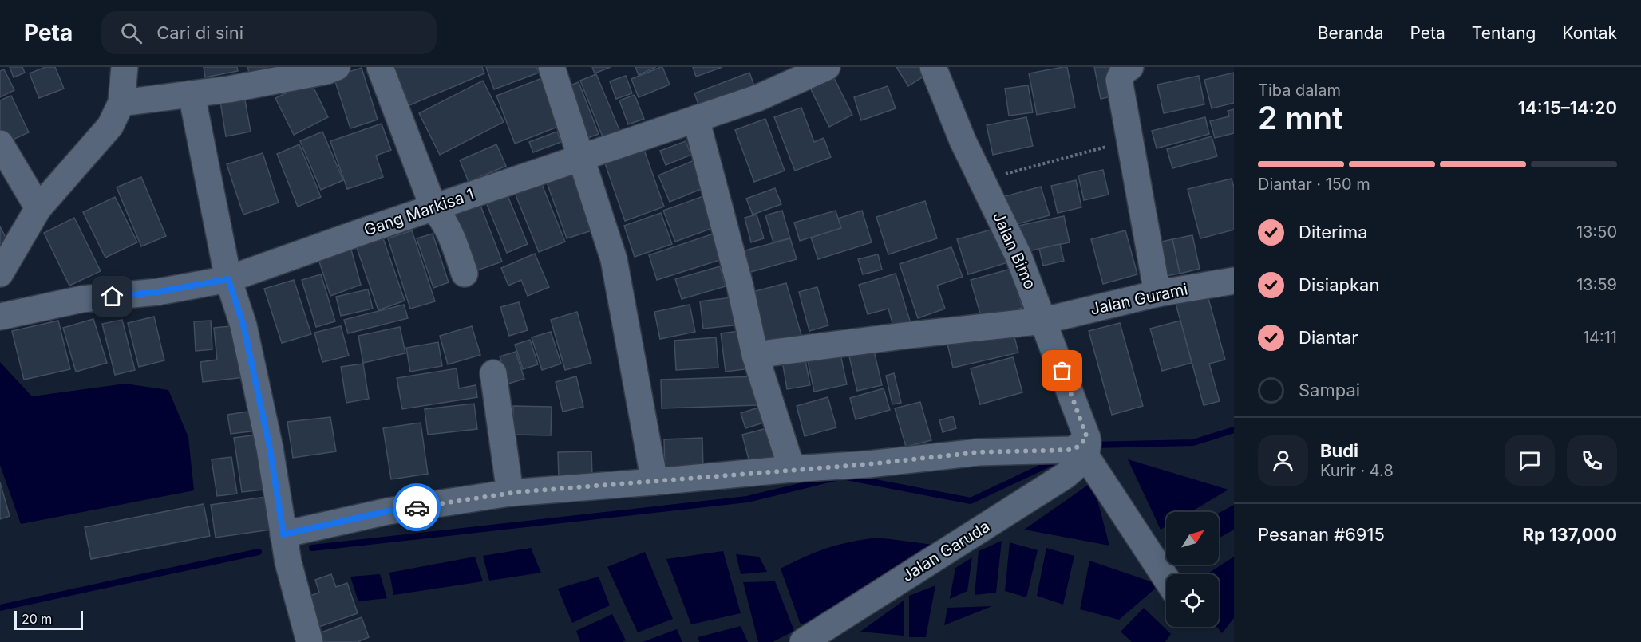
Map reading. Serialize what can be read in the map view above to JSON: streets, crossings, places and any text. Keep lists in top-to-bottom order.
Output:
{
  "streets": {
    "street": [
      "Gang Markisa 1",
      "Jalan Bimo",
      "Jalan Gurami",
      "Jalan Garuda"
    ]
  },
  "crossings": [
    ["Jalan Bimo", "Jalan Gurami"],
    ["Jalan Bimo", "Jalan Garuda"]
  ],
  "scale_bar": "20 m",
  "north": "top right",
  "page": {
    "header": "Peta",
    "search": "Cari di sini",
    "nav": [
      "Beranda",
      "Peta",
      "Tentang",
      "Kontak"
    ],
    "heading": ["2 mnt", "Tiba dalam", "14:15–14:20"],
    "panel": [
      "Budi",
      "Kurir · 4.8",
      "Pesanan #6915",
      "Rp 137,000"
    ],
    "bar": "Diantar · 150 m",
    "list": [
      ["Diterima", "13:50"],
      ["Disiapkan", "13:59"],
      ["Diantar", "14:11"],
      "Sampai"
    ],
    "scale": "20 m"
  }
}
